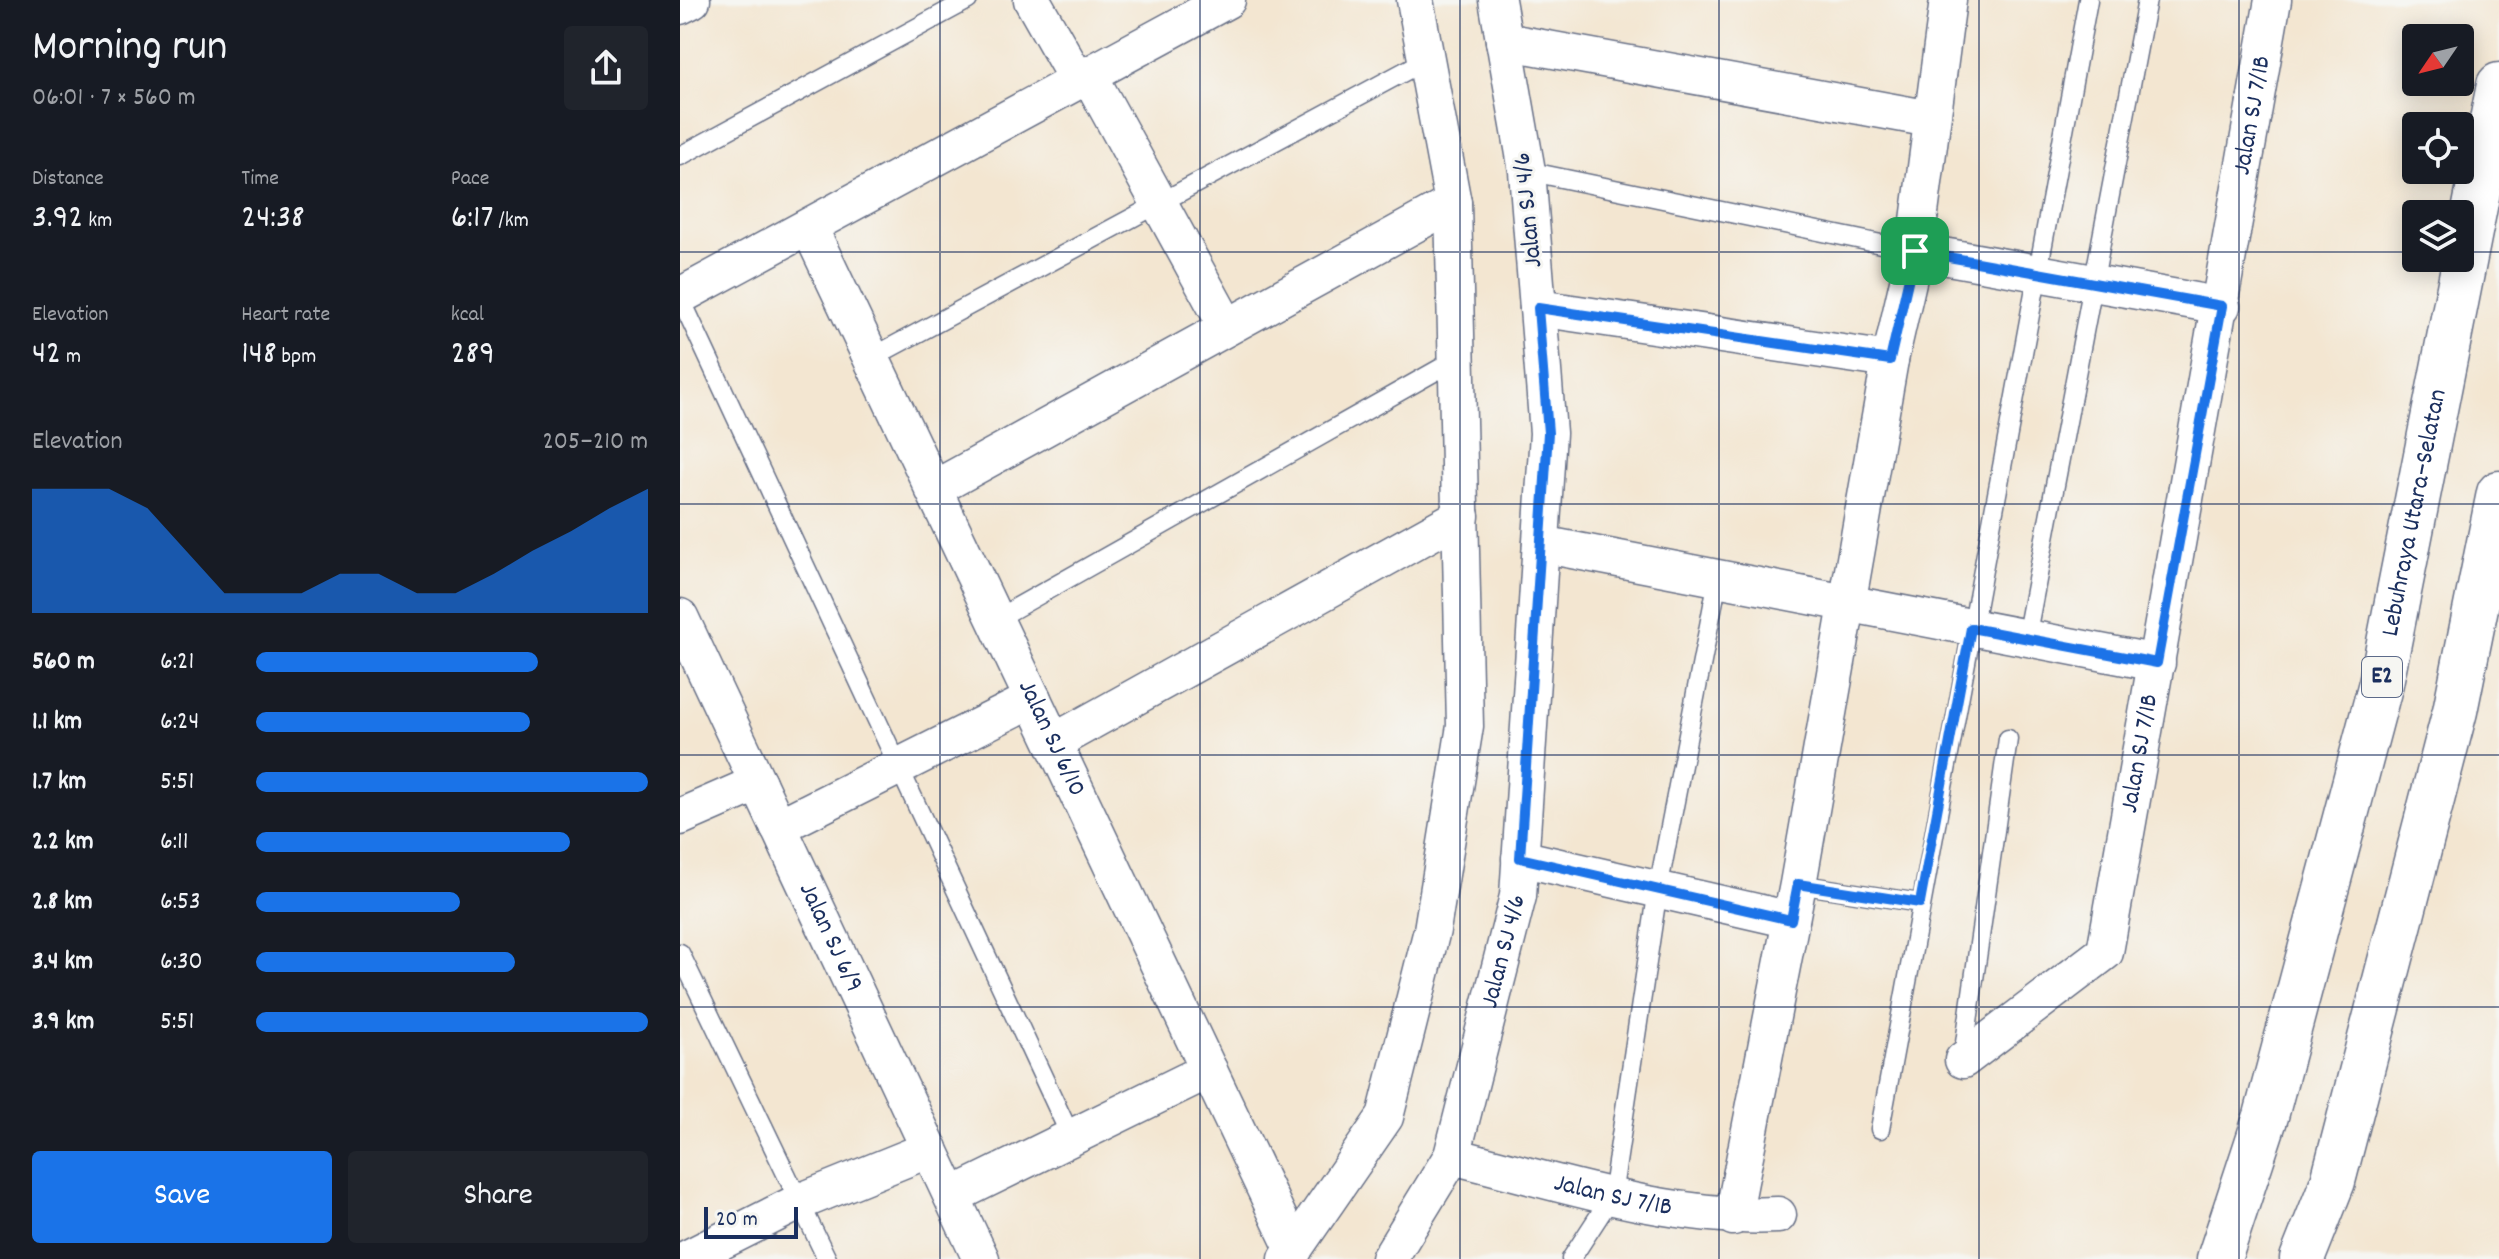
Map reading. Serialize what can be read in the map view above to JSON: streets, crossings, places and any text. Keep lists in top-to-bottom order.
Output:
{
  "streets": {
    "highway": ["Lebuhraya Utara–Selatan", "E2"],
    "street": [
      "Jalan SJ 7/1B",
      "Jalan SJ 4/6",
      "Jalan SJ 6/10",
      "Jalan SJ 6/9"
    ]
  },
  "crossings": [
    ["Jalan SJ 7/1B", "Jalan SJ 4/6"]
  ],
  "scale_bar": "20 m",
  "north": "bottom left",
  "page": {
    "heading": ["Morning run", "06:01 · 7 × 560 m"],
    "stats": [
      ["Distance", "3.92 km"],
      ["Time", "24:38"],
      ["Pace", "6:17 /km"],
      ["Elevation", "42 m"],
      ["Heart rate", "148 bpm"],
      ["kcal", "289"]
    ],
    "chart": ["Elevation", "205–210 m"],
    "list": [
      {
        "name": "560 m",
        "note": "6:21"
      },
      {
        "name": "1.1 km",
        "note": "6:24"
      },
      {
        "name": "1.7 km",
        "note": "5:51"
      },
      {
        "name": "2.2 km",
        "note": "6:11"
      },
      {
        "name": "2.8 km",
        "note": "6:53"
      },
      {
        "name": "3.4 km",
        "note": "6:30"
      },
      {
        "name": "3.9 km",
        "note": "5:51"
      }
    ],
    "buttons": ["Save", "Share"],
    "scale": "20 m"
  }
}
